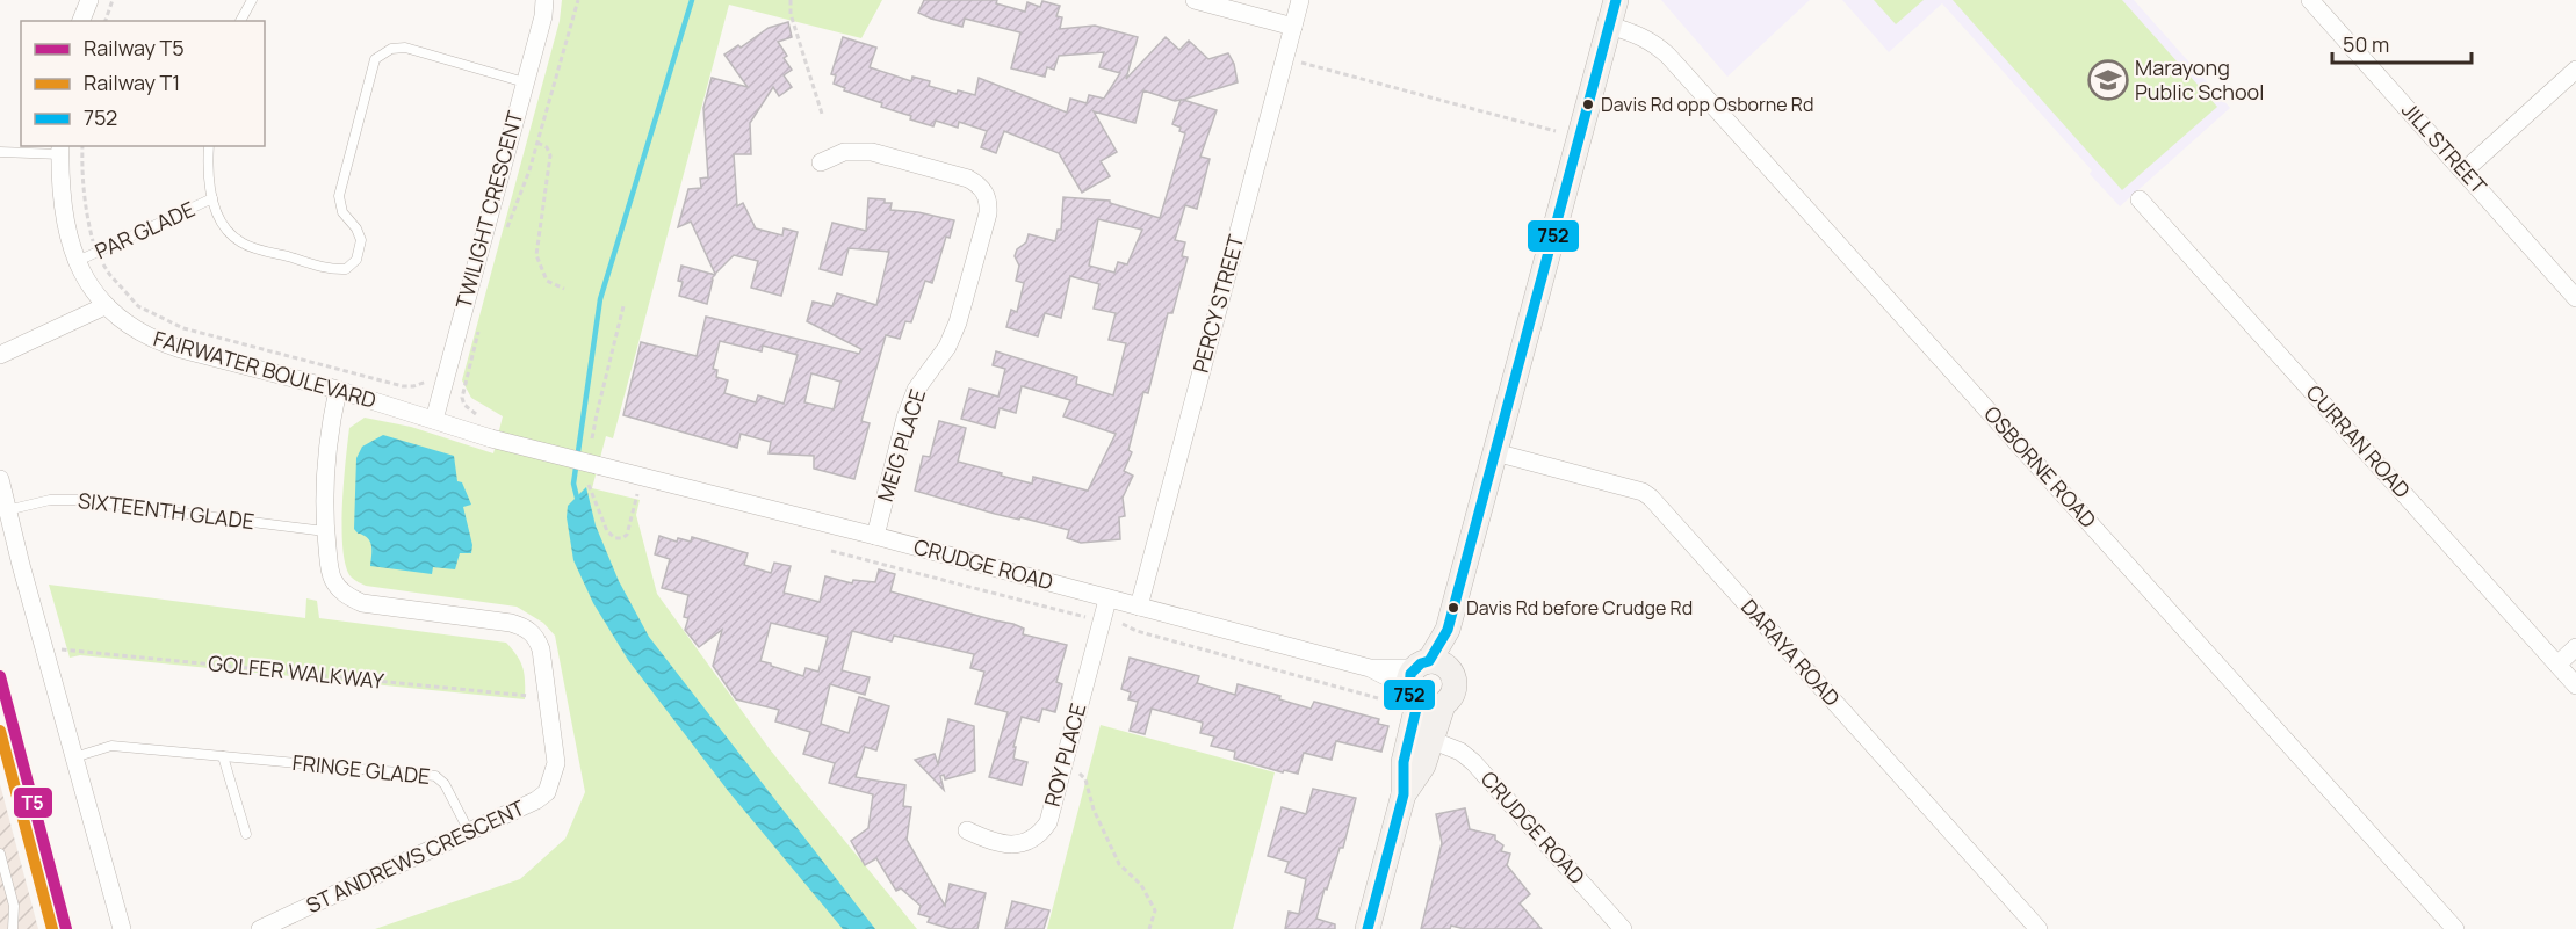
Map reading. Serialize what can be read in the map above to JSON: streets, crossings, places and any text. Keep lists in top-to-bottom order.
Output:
{
  "streets": {
    "street": [
      "JILL STREET",
      "TWILIGHT CRESCENT",
      "PERCY STREET",
      "FAIRWATER BOULEVARD",
      "CURRAN ROAD",
      "MEIG PLACE",
      "OSBORNE ROAD",
      "CRUDGE ROAD",
      "DARAYA ROAD",
      "ROY PLACE",
      "ST ANDREWS CRESCENT"
    ],
    "lane": ["PAR GLADE", "SIXTEENTH GLADE", "FRINGE GLADE"],
    "path": ["GOLFER WALKWAY"]
  },
  "crossings": [
    ["TWILIGHT CRESCENT", "FAIRWATER BOULEVARD"],
    ["PAR GLADE", "FAIRWATER BOULEVARD"],
    ["PERCY STREET", "CRUDGE ROAD"],
    ["FAIRWATER BOULEVARD", "CRUDGE ROAD"],
    ["FAIRWATER BOULEVARD", "ST ANDREWS CRESCENT"],
    ["MEIG PLACE", "CRUDGE ROAD"],
    ["SIXTEENTH GLADE", "ST ANDREWS CRESCENT"],
    ["CRUDGE ROAD", "ROY PLACE"],
    ["GOLFER WALKWAY", "ST ANDREWS CRESCENT"],
    ["FRINGE GLADE", "ST ANDREWS CRESCENT"]
  ],
  "places": {
    "school or university": ["Marayong Public School"],
    "other": ["Davis Rd opp Osborne Rd", "Davis Rd before Crudge Rd"]
  },
  "lines": ["transit line 752", "rail line T5", "rail line T1"],
  "legend": ["Railway T5", "Railway T1", "752"],
  "scale_bar": "50 m"
}
